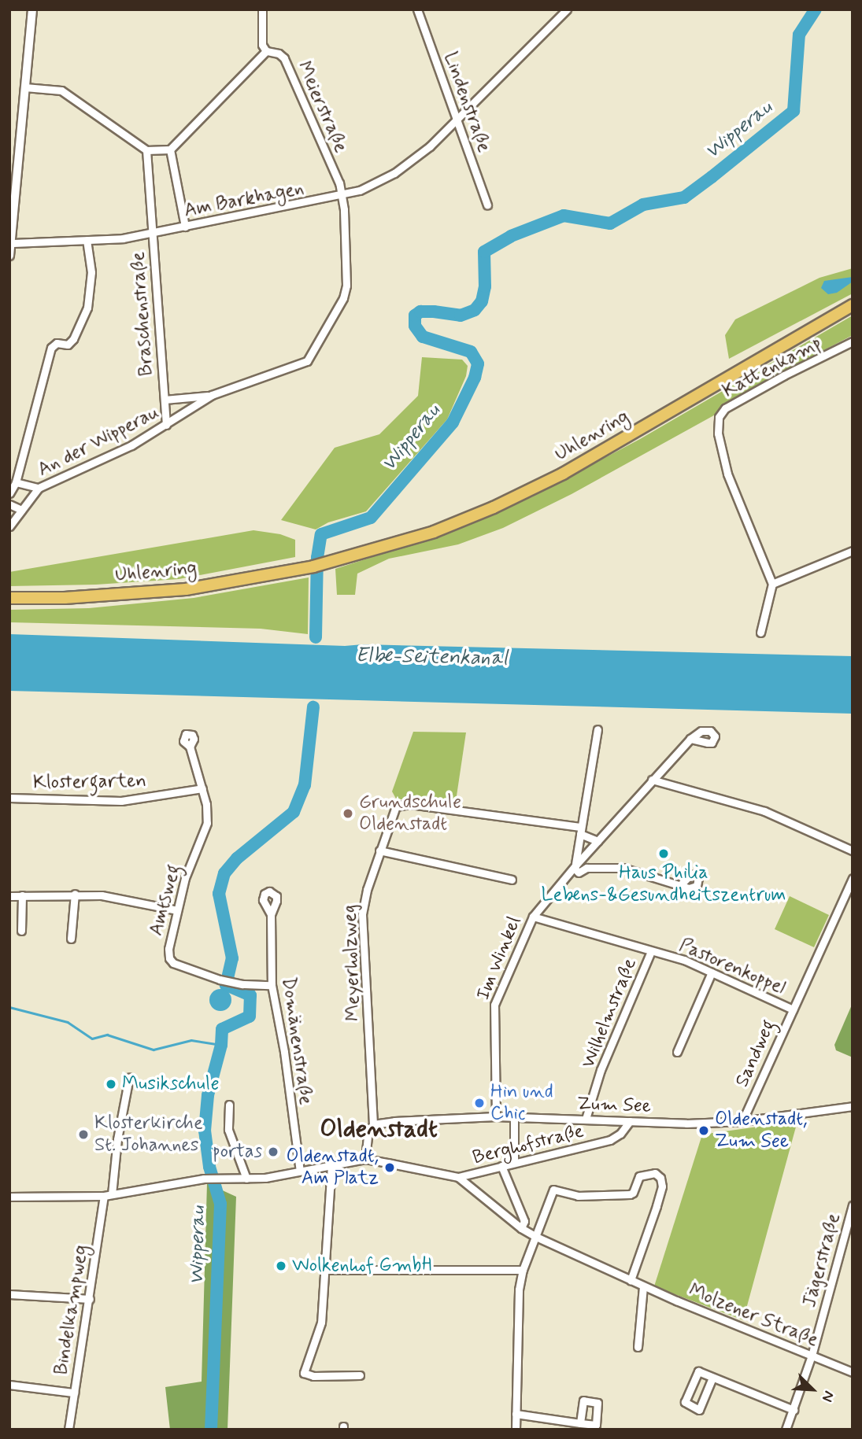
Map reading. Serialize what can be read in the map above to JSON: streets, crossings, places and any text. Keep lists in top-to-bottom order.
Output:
{
  "streets": {
    "highway": ["Uhlenring"],
    "street": [
      "Lindenstraße",
      "Meierstraße",
      "Am Barkhagen",
      "Braschenstraße",
      "Kattenkamp",
      "An der Wipperau",
      "Klostergarten",
      "Amtsweg",
      "Im Winkel",
      "Meyerholzweg",
      "Pastorenkoppel",
      "Wilhelmstraße",
      "Domänenstraße",
      "Sandweg",
      "Zum See",
      "Berghofstraße",
      "Jägerstraße",
      "Bindelkampweg",
      "Molzener Straße"
    ]
  },
  "crossings": [
    ["Lindenstraße", "Am Barkhagen"],
    ["Meierstraße", "Am Barkhagen"],
    ["Meierstraße", "An der Wipperau"],
    ["Am Barkhagen", "Braschenstraße"],
    ["Am Barkhagen", "An der Wipperau"],
    ["Braschenstraße", "An der Wipperau"],
    ["Klostergarten", "Amtsweg"],
    ["Amtsweg", "Domänenstraße"],
    ["Im Winkel", "Pastorenkoppel"],
    ["Im Winkel", "Zum See"],
    ["Meyerholzweg", "Zum See"],
    ["Meyerholzweg", "Molzener Straße"],
    ["Pastorenkoppel", "Wilhelmstraße"],
    ["Pastorenkoppel", "Sandweg"],
    ["Wilhelmstraße", "Zum See"],
    ["Sandweg", "Zum See"],
    ["Zum See", "Berghofstraße"],
    ["Berghofstraße", "Molzener Straße"],
    ["Jägerstraße", "Molzener Straße"]
  ],
  "districts": ["Oldenstadt"],
  "water": ["Wipperau", "Elbe-Seitenkanal"],
  "places": [
    "Grundschule Oldenstadt",
    "Haus Philia Lebens-&Gesundheitszentrum",
    "Musikschule",
    "Hin und Chic",
    "Oldenstadt, Zum See",
    "Klosterkirche St. Johannes",
    "portas",
    "Oldenstadt, Am Platz",
    "Wolkenhof GmbH"
  ],
  "north": "bottom right"
}
